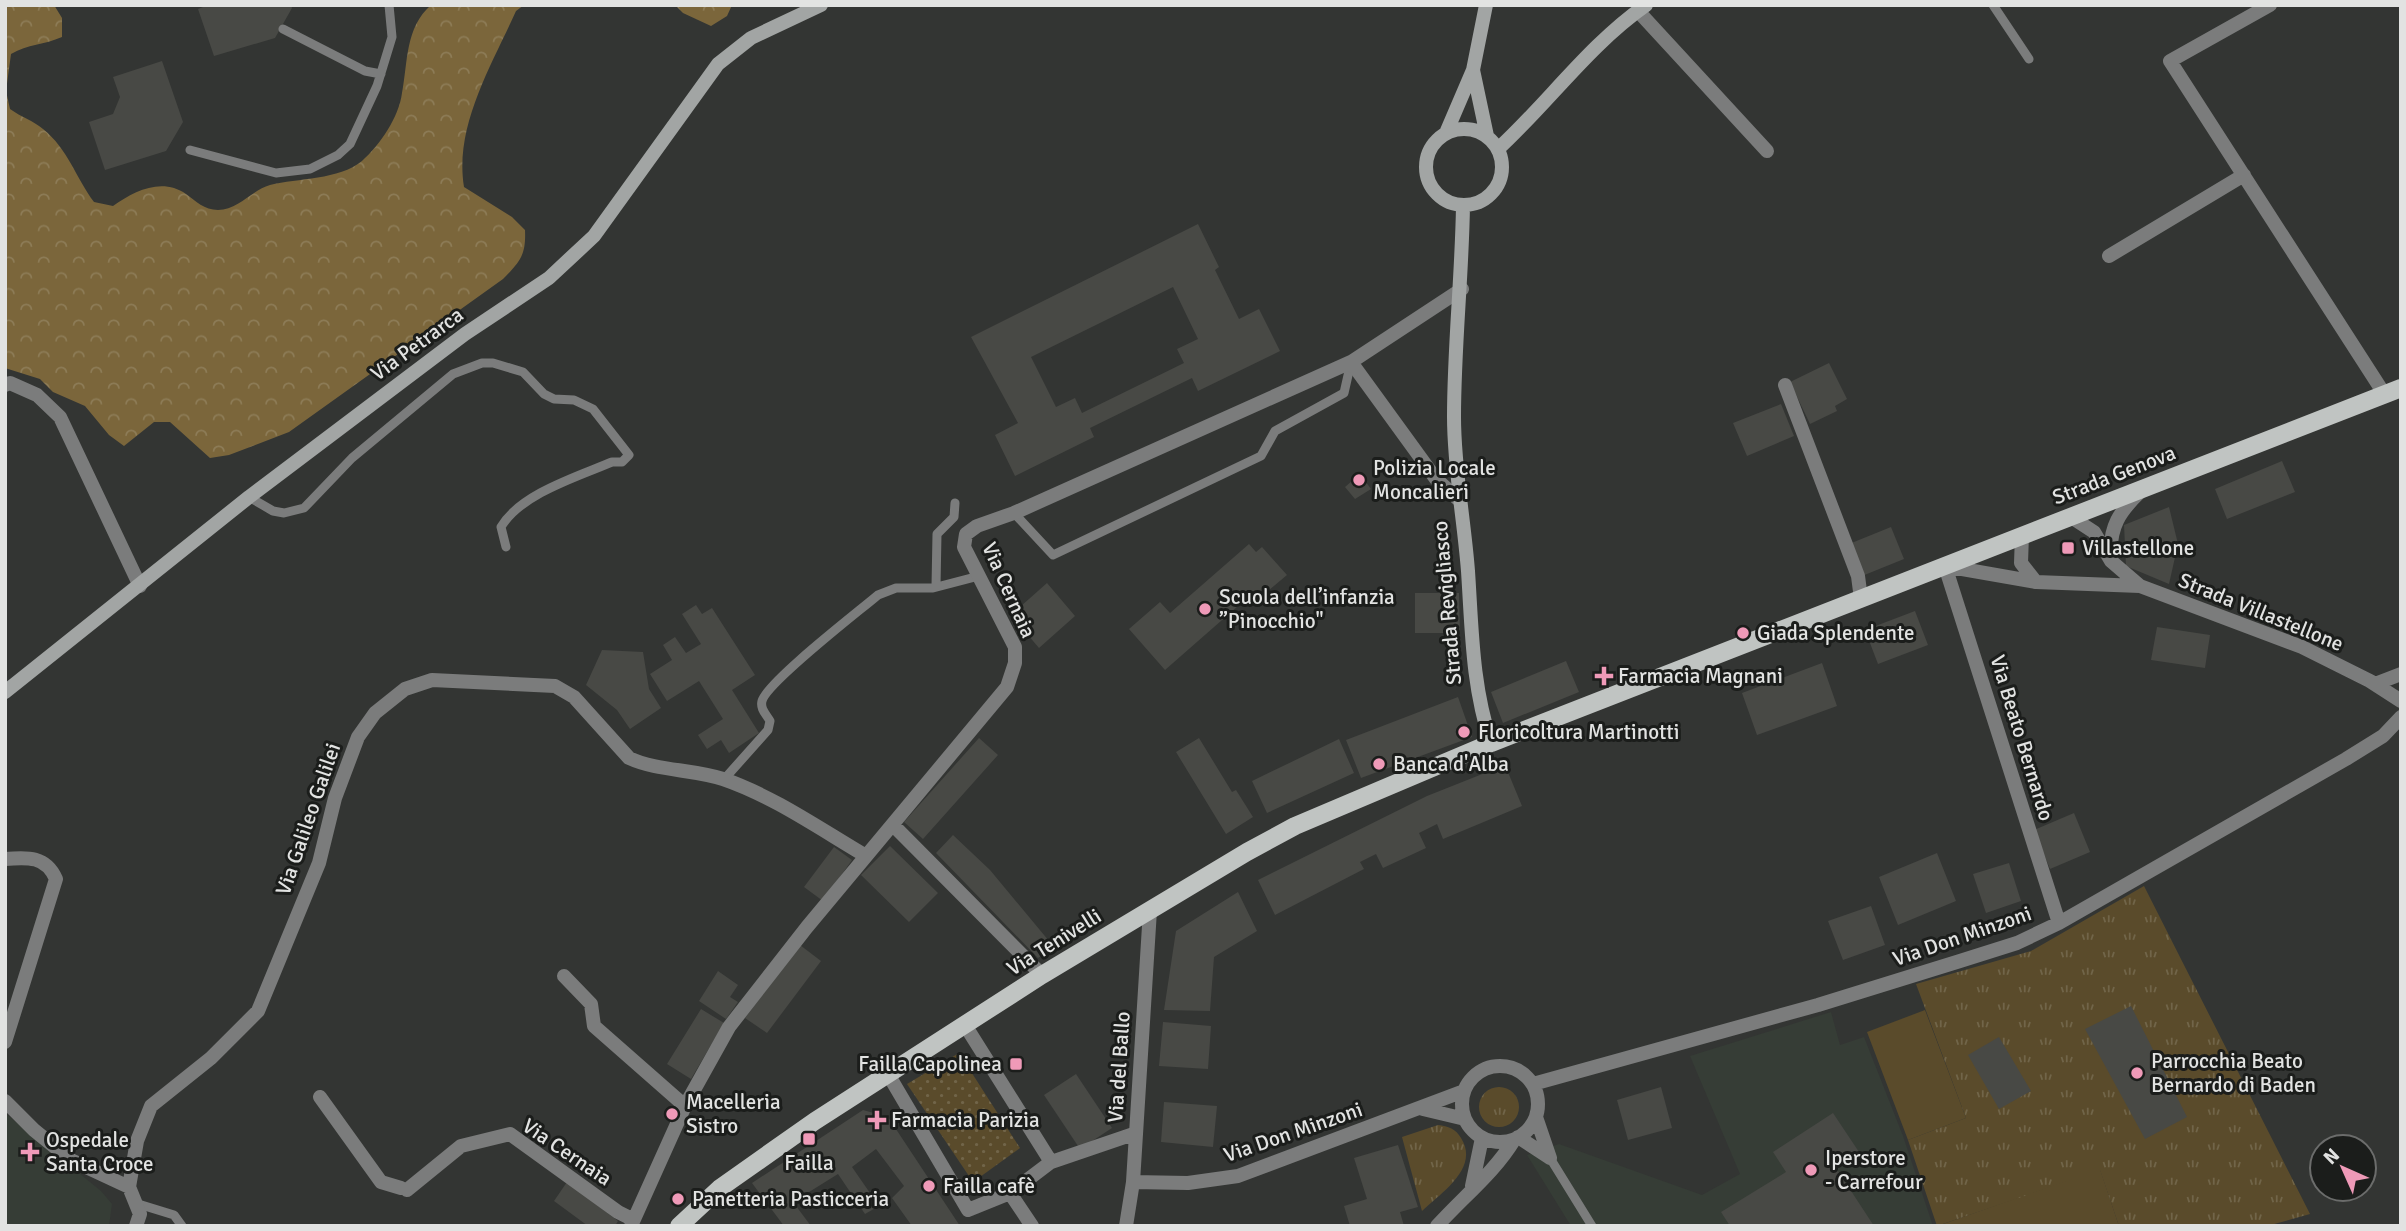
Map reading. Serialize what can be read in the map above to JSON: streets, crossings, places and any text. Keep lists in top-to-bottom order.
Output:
{
  "streets": {
    "main road": ["Strada Genova", "Via Tenivelli"],
    "street": [
      "Via Petrarca",
      "Via Cernaia",
      "Strada Revigliasco",
      "Strada Villastellone",
      "Via Beato Bernardo",
      "Via Galileo Galilei",
      "Via Don Minzoni",
      "Via del Ballo"
    ]
  },
  "crossings": [
    ["Strada Genova", "Strada Revigliasco"],
    ["Strada Genova", "Strada Villastellone"],
    ["Strada Genova", "Via Beato Bernardo"],
    ["Strada Genova", "Via Tenivelli"],
    ["Via Cernaia", "Strada Revigliasco"],
    ["Via Cernaia", "Via Galileo Galilei"],
    ["Strada Revigliasco", "Via Tenivelli"],
    ["Strada Villastellone", "Via Beato Bernardo"],
    ["Via Beato Bernardo", "Via Don Minzoni"],
    ["Via Don Minzoni", "Via del Ballo"],
    ["Via Tenivelli", "Via del Ballo"]
  ],
  "places": {
    "other": [
      "Polizia Locale Moncalieri",
      "Scuola dell’infanzia ”Pinocchio\"",
      "Giada Splendente",
      "Floricoltura Martinotti",
      "Banca d'Alba",
      "Parrocchia Beato Bernardo di Baden",
      "Macelleria Sistro",
      "Iperstore - Carrefour",
      "Failla cafè",
      "Panetteria Pasticceria"
    ],
    "transit": ["Villastellone", "Failla Capolinea", "Failla"],
    "health": ["Farmacia Magnani", "Farmacia Parizia", "Ospedale Santa Croce"]
  },
  "north": "top left"
}
